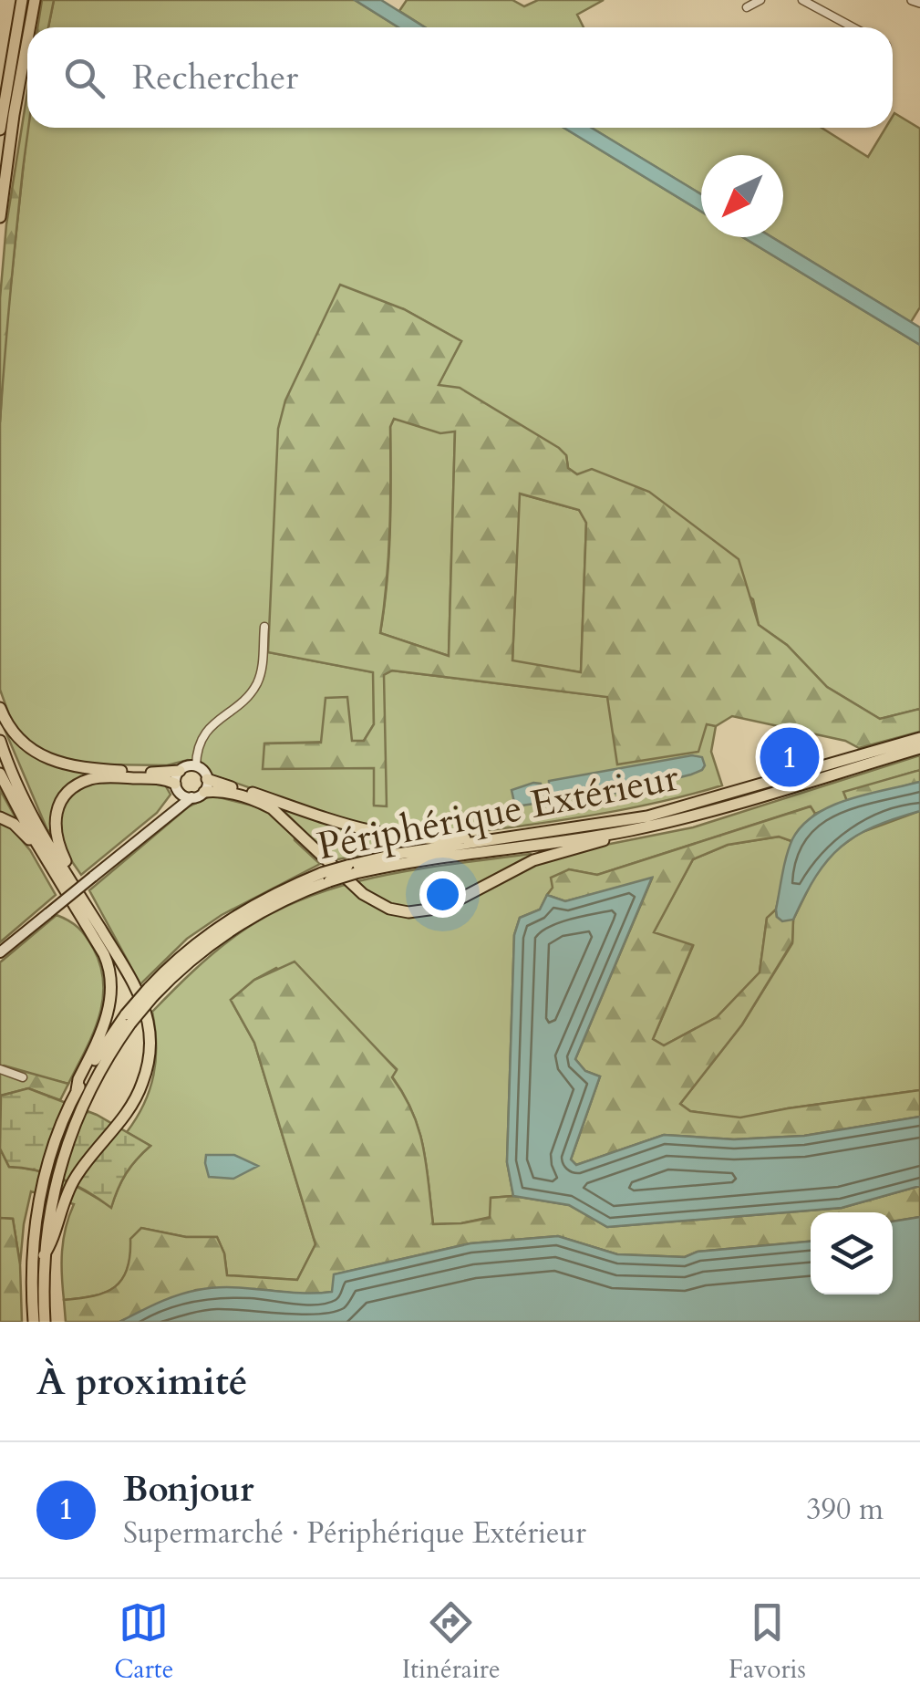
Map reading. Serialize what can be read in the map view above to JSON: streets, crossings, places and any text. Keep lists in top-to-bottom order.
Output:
{
  "streets": {
    "highway": ["Périphérique Extérieur"]
  },
  "north": "bottom left",
  "page": {
    "search": "Rechercher",
    "pins": "1",
    "heading": "À proximité",
    "list": [
      {
        "mark": "1",
        "name": "Bonjour",
        "note": "Supermarché · Périphérique Extérieur",
        "value": "390 m"
      }
    ],
    "nav": ["Carte", "Itinéraire", "Favoris"]
  }
}
